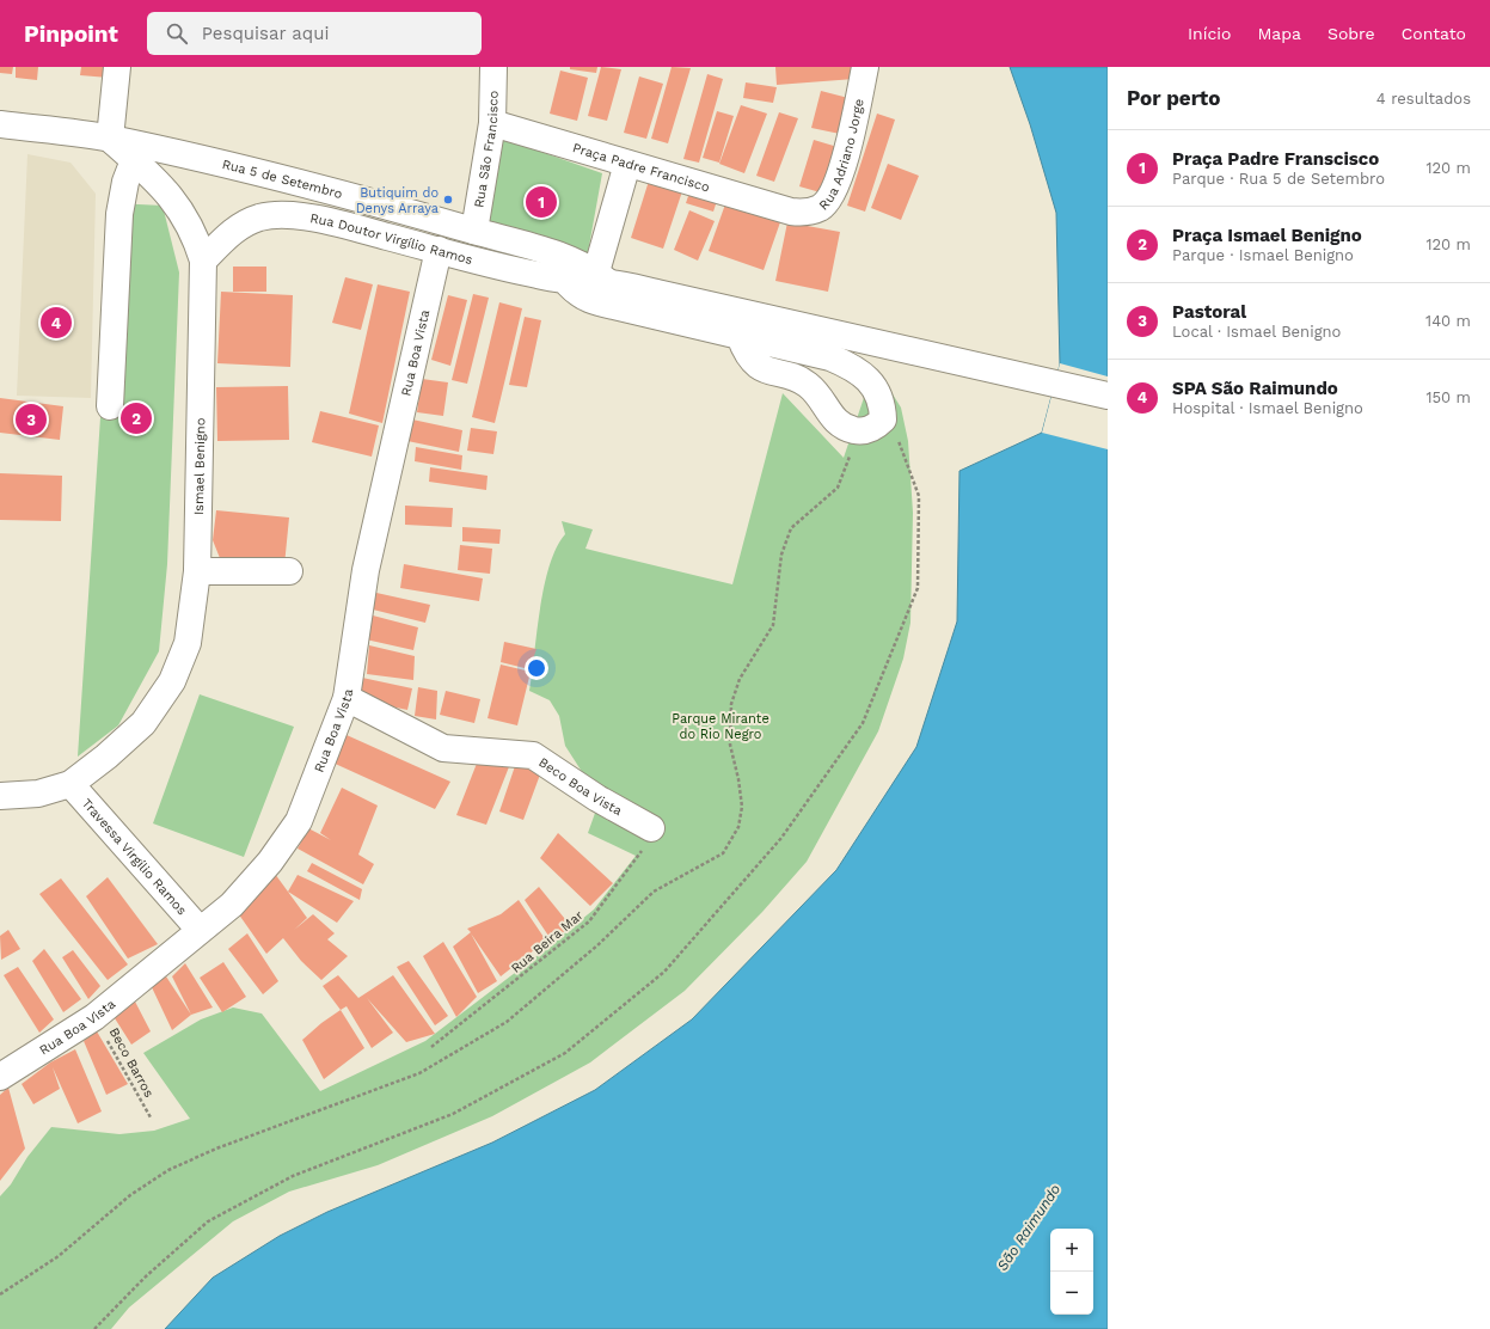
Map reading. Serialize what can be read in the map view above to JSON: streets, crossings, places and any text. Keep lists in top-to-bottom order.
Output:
{
  "streets": {
    "street": [
      "Rua São Francisco",
      "Rua Adriano Jorge",
      "Praça Padre Francisco",
      "Rua 5 de Setembro",
      "Rua Doutor Virgílio Ramos",
      "Rua Boa Vista",
      "Ismael Benigno",
      "Beco Boa Vista",
      "Travessa Virgílio Ramos"
    ],
    "path": ["Rua Beira Mar", "Beco Barros"]
  },
  "crossings": [
    ["Rua São Francisco", "Praça Padre Francisco"],
    ["Rua São Francisco", "Rua 5 de Setembro"],
    ["Rua Adriano Jorge", "Praça Padre Francisco"],
    ["Rua 5 de Setembro", "Rua Doutor Virgílio Ramos"],
    ["Rua 5 de Setembro", "Ismael Benigno"],
    ["Rua Doutor Virgílio Ramos", "Rua Boa Vista"],
    ["Rua Doutor Virgílio Ramos", "Ismael Benigno"],
    ["Rua Boa Vista", "Beco Boa Vista"],
    ["Rua Boa Vista", "Travessa Virgílio Ramos"],
    ["Rua Boa Vista", "Beco Barros"],
    ["Ismael Benigno", "Travessa Virgílio Ramos"],
    ["Beco Boa Vista", "Rua Beira Mar"]
  ],
  "water": ["São Raimundo"],
  "parks": ["Parque Mirante do Rio Negro"],
  "places": ["Butiquim do Denys Arraya"],
  "page": {
    "header": "Pinpoint",
    "search": "Pesquisar aqui",
    "nav": [
      "Início",
      "Mapa",
      "Sobre",
      "Contato"
    ],
    "heading": ["Por perto", "4 resultados"],
    "list": [
      {
        "mark": "1",
        "name": "Praça Padre Franscisco",
        "note": "Parque · Rua 5 de Setembro",
        "value": "120 m"
      },
      {
        "mark": "2",
        "name": "Praça Ismael Benigno",
        "note": "Parque · Ismael Benigno",
        "value": "120 m"
      },
      {
        "mark": "3",
        "name": "Pastoral",
        "note": "Local · Ismael Benigno",
        "value": "140 m"
      },
      {
        "mark": "4",
        "name": "SPA São Raimundo",
        "note": "Hospital · Ismael Benigno",
        "value": "150 m"
      }
    ],
    "pins": [
      "1",
      "4",
      "2",
      "3"
    ],
    "map_buttons": ["+", "−"]
  }
}
